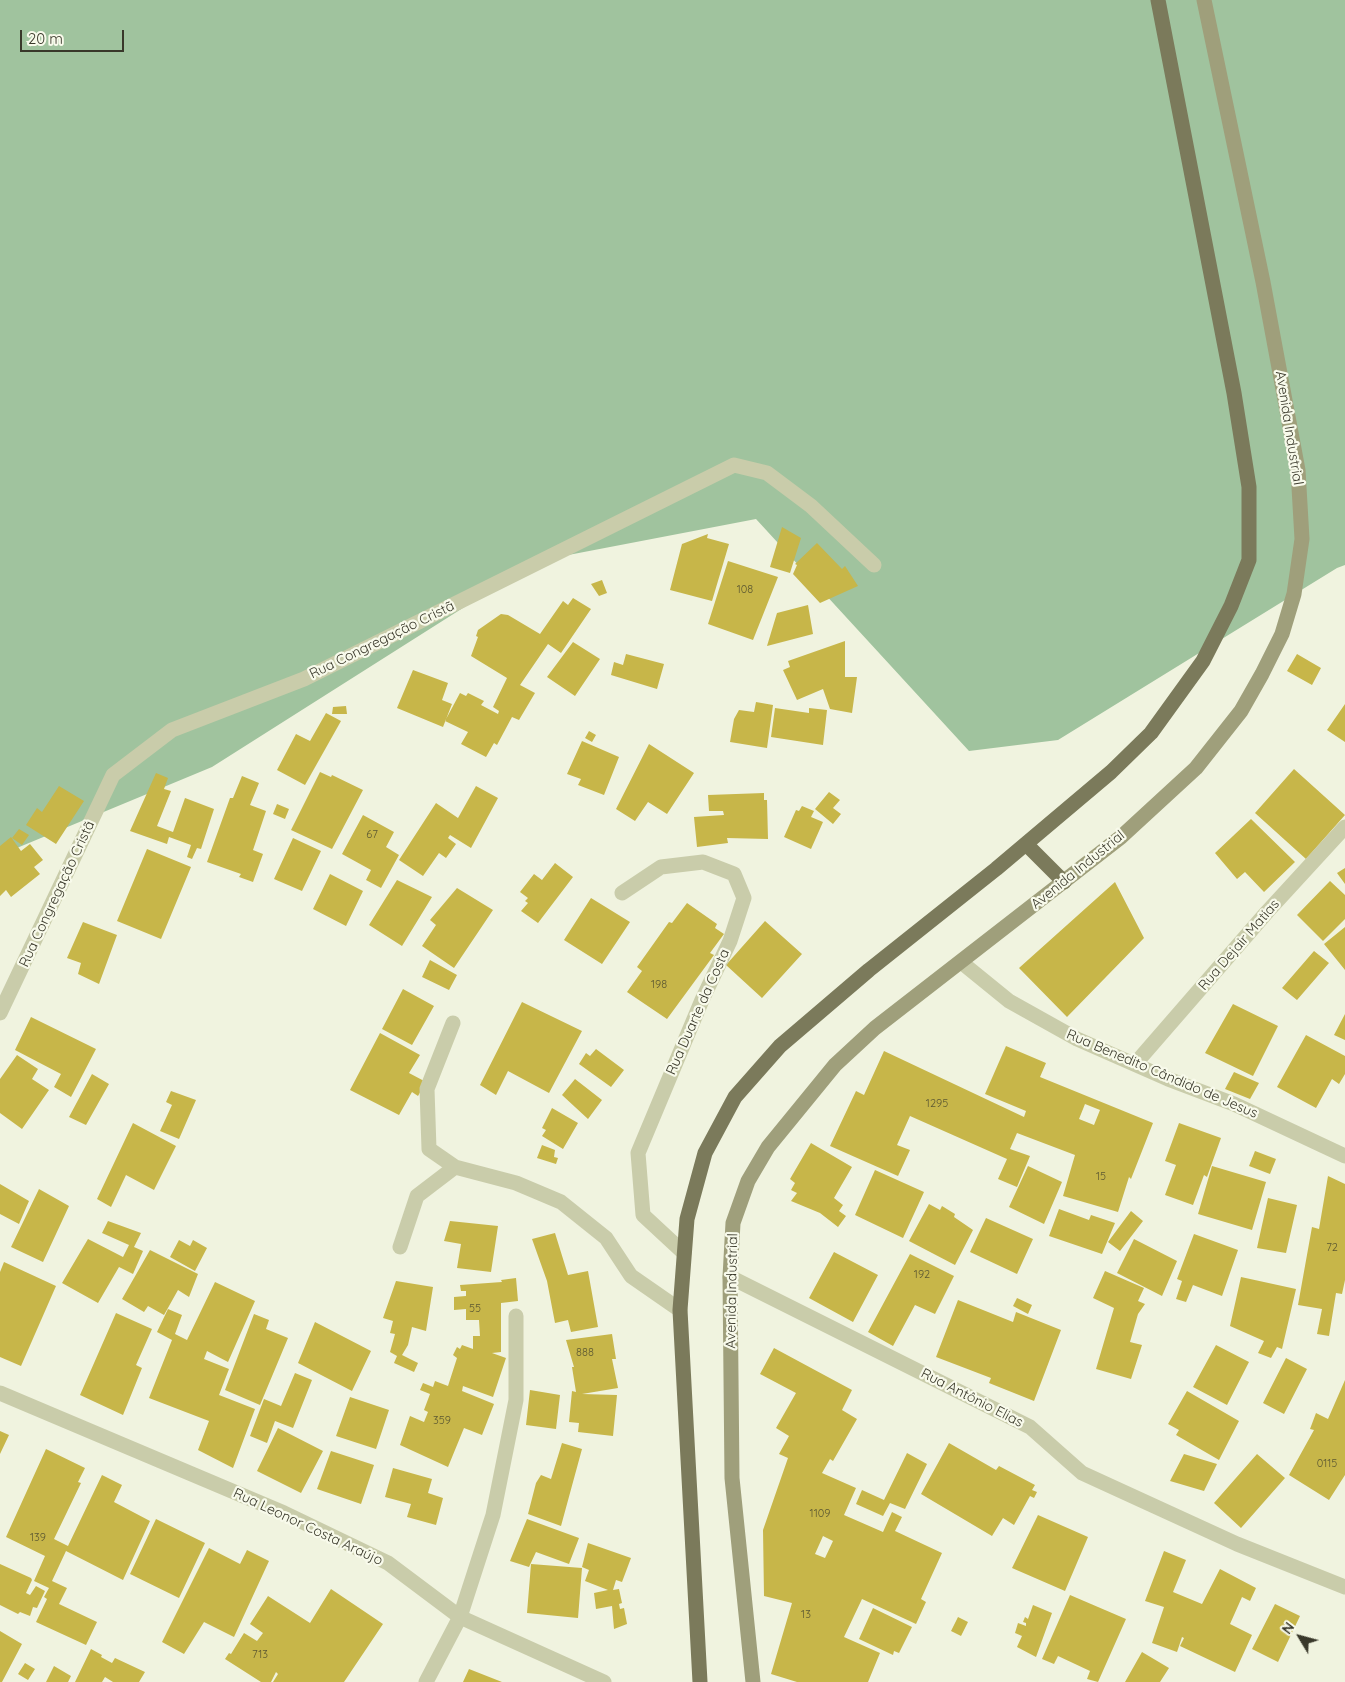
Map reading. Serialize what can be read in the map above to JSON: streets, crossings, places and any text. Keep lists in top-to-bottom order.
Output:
{
  "streets": {
    "street": [
      "Avenida Industrial",
      "Rua Congregação Cristã",
      "Rua Dejair Matias",
      "Rua Duarte da Costa",
      "Rua Benedito Cândido de Jesus",
      "Rua Antônio Elias",
      "Rua Leonor Costa Araújo"
    ]
  },
  "crossings": [
    ["Avenida Industrial", "Rua Benedito Cândido de Jesus"],
    ["Avenida Industrial", "Rua Antônio Elias"],
    ["Rua Dejair Matias", "Rua Benedito Cândido de Jesus"]
  ],
  "house_numbers": [
    "108",
    "67",
    "198",
    "1295",
    "15",
    "72",
    "192",
    "55",
    "888",
    "359",
    "0115",
    "1109",
    "139",
    "13",
    "713"
  ],
  "scale_bar": "20 m",
  "north": "top left"
}
